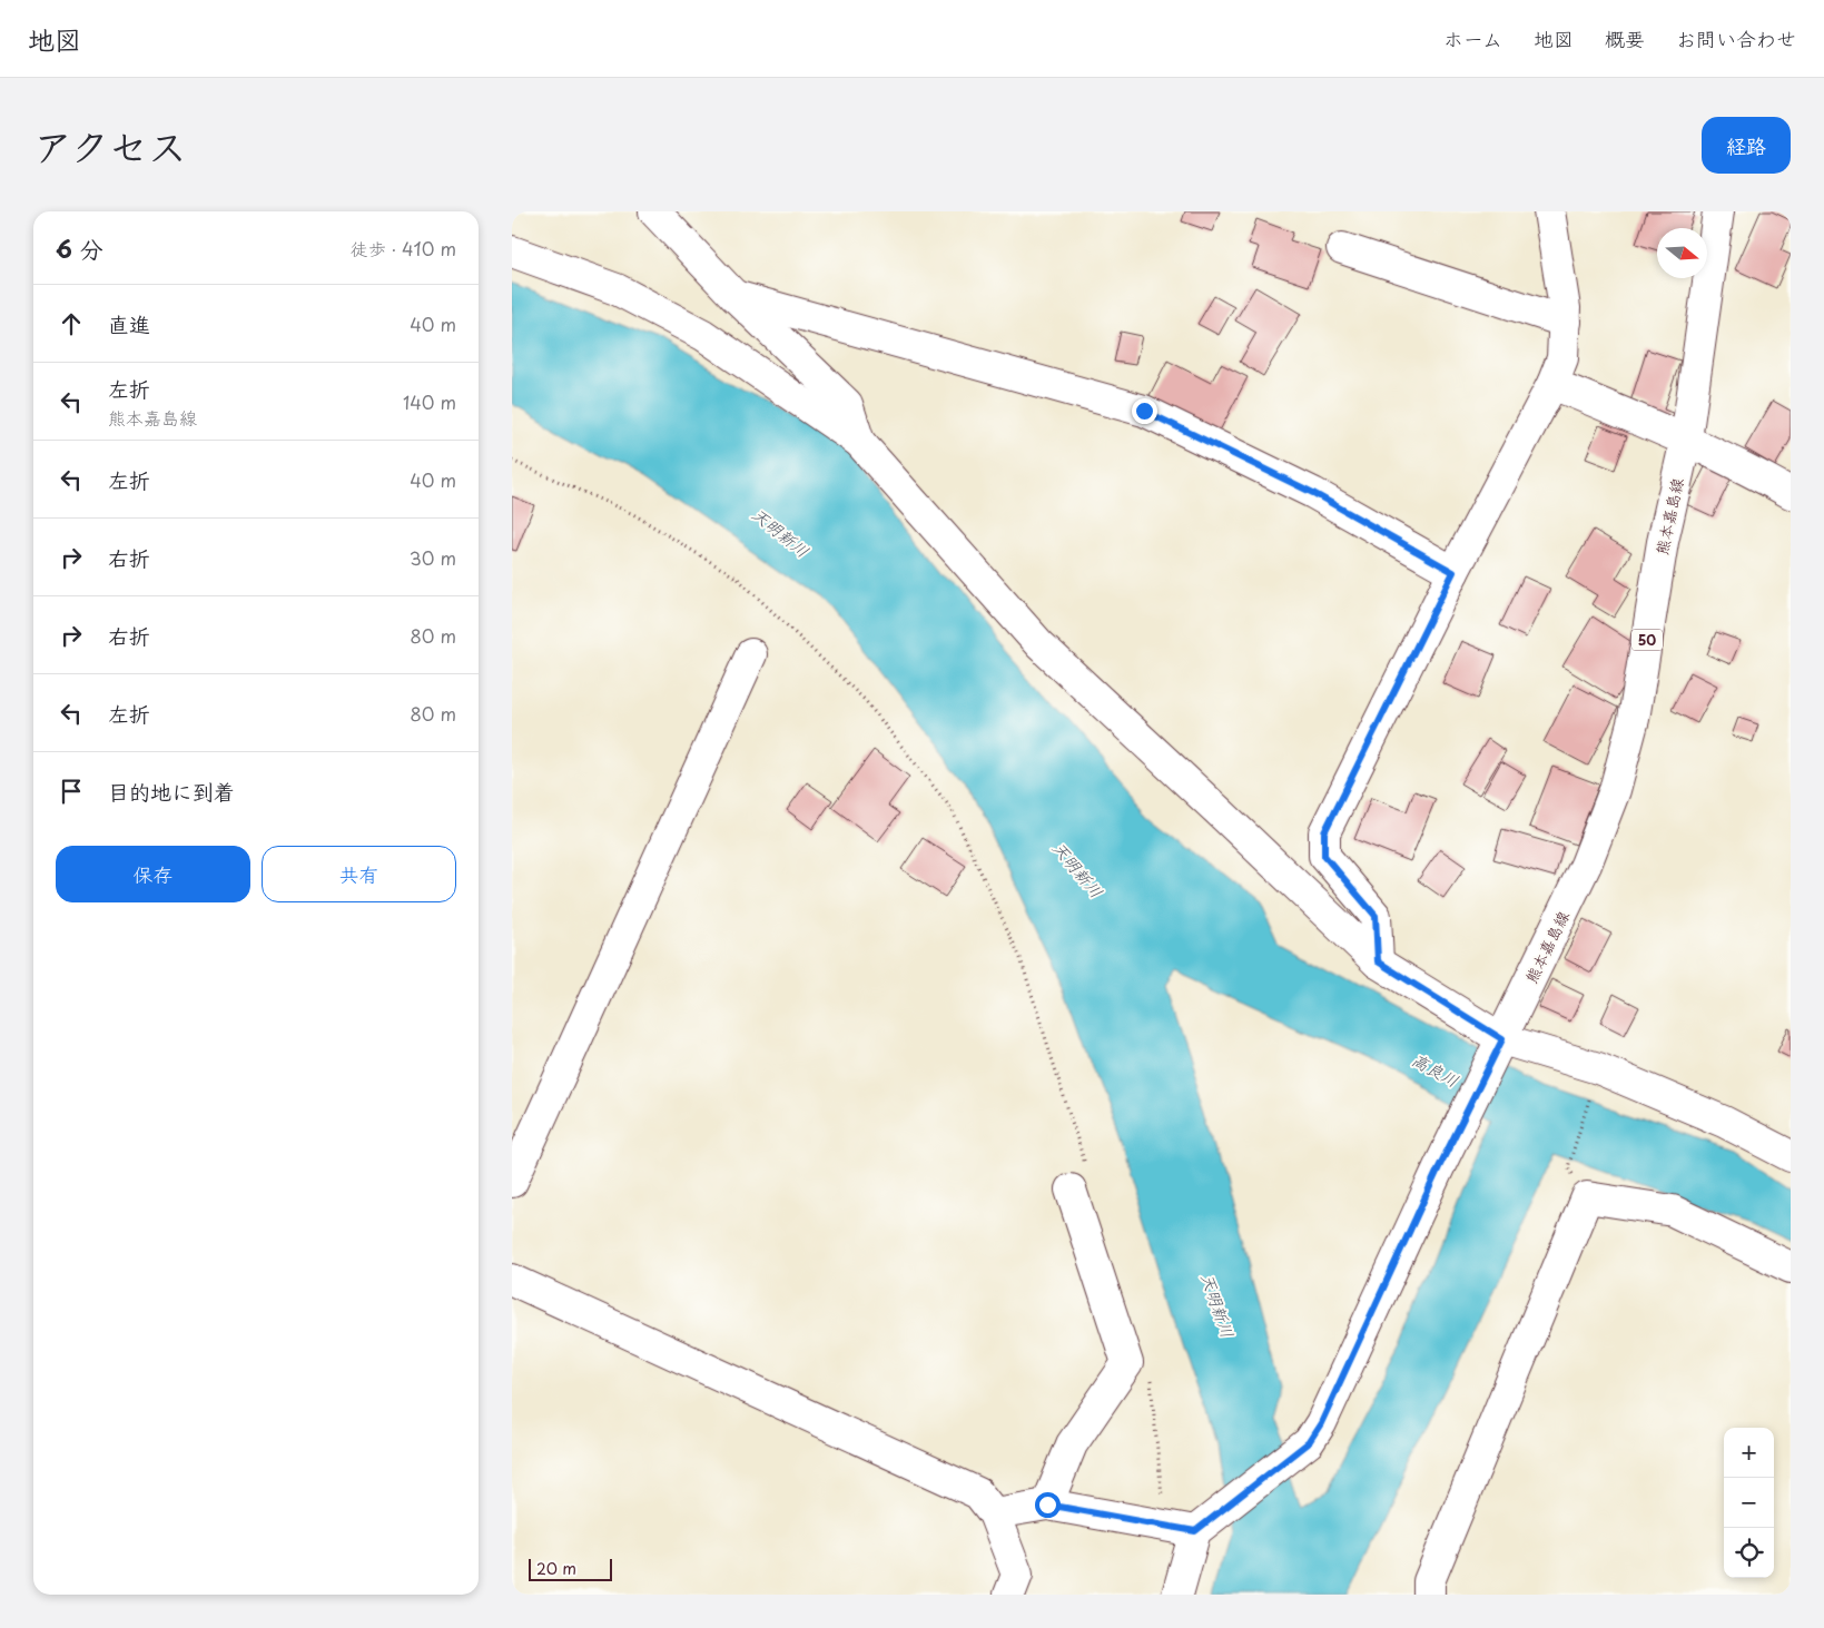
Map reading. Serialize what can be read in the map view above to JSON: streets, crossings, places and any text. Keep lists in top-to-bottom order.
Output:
{
  "streets": {
    "street": ["熊本嘉島線", "50"]
  },
  "water": ["天明新川", "高良川"],
  "scale_bar": "20 m",
  "north": "right",
  "page": {
    "header": "地図",
    "nav": [
      "ホーム",
      "地図",
      "概要",
      "お問い合わせ"
    ],
    "title": "アクセス",
    "buttons": [
      "経路",
      ["保存", "共有"]
    ],
    "heading": ["6 分", "徒歩 · 410 m"],
    "list": [
      ["直進", "40 m"],
      ["左折", "熊本嘉島線", "140 m"],
      ["左折", "40 m"],
      ["右折", "30 m"],
      ["右折", "80 m"],
      ["左折", "80 m"],
      "目的地に到着"
    ],
    "map_buttons": ["+", "−"],
    "scale": "20 m"
  }
}
